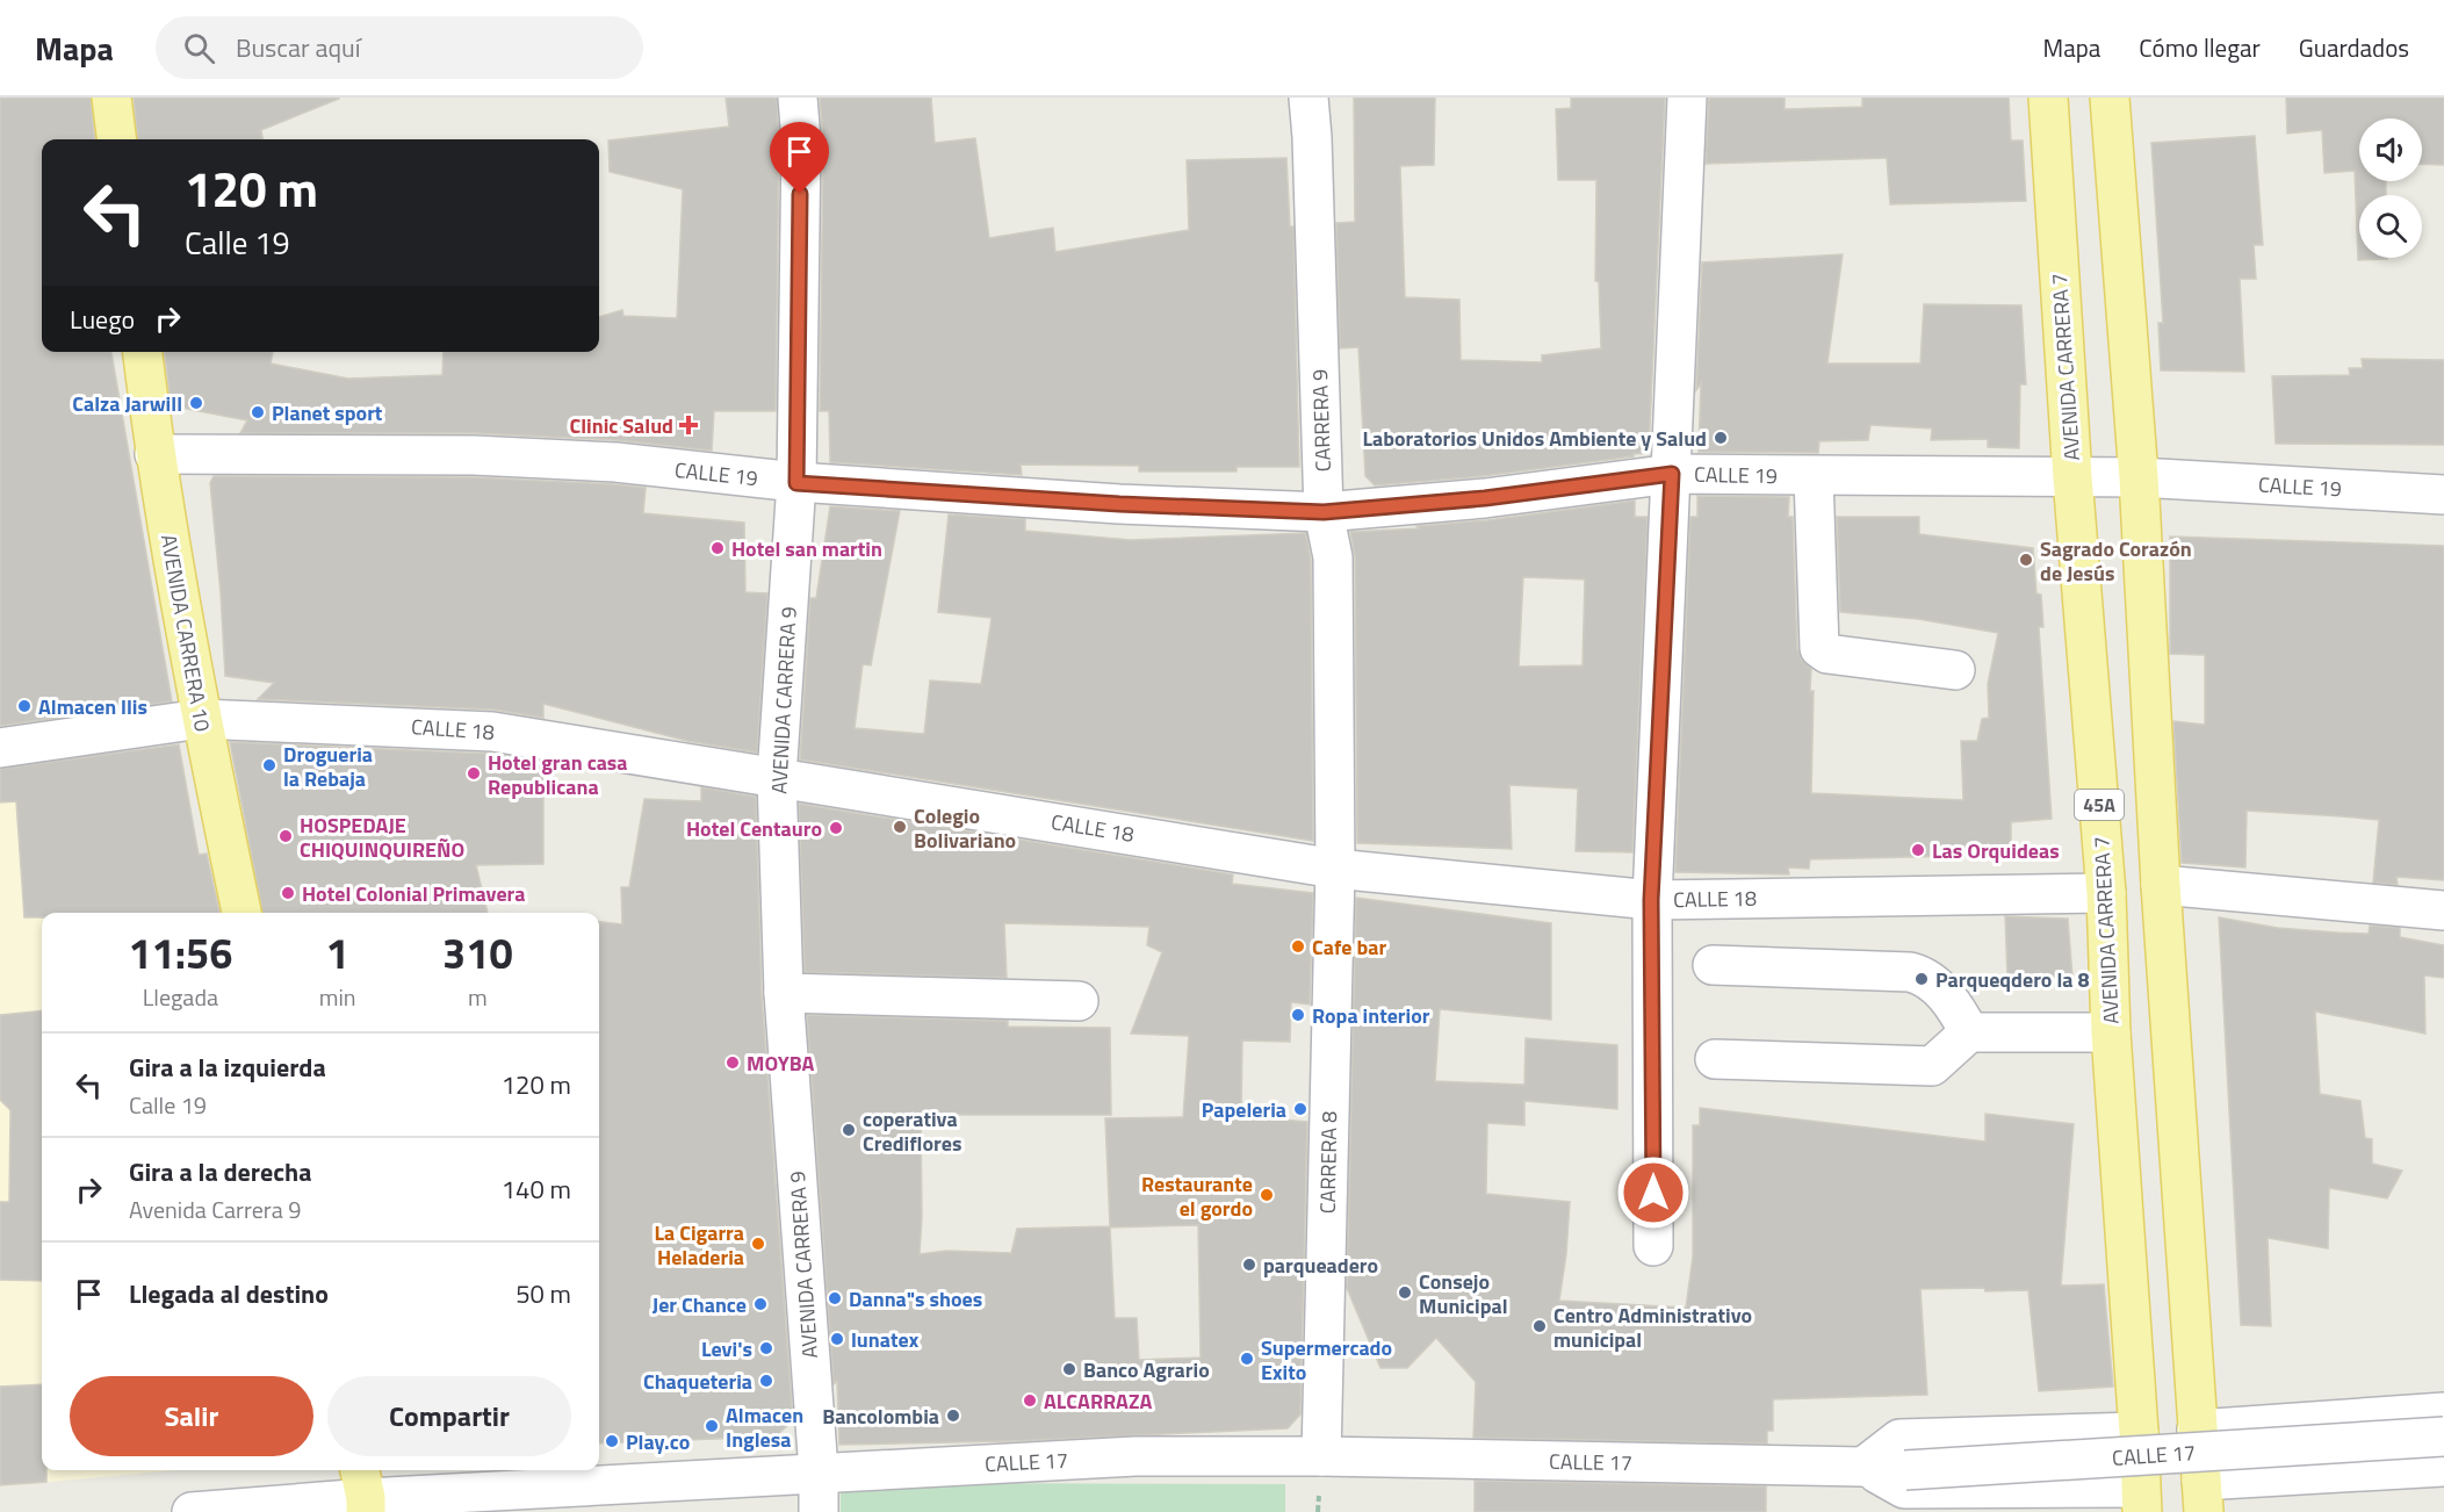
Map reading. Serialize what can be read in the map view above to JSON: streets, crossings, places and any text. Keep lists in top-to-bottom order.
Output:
{
  "streets": {
    "main road": ["AVENIDA CARRERA 7", "AVENIDA CARRERA 10", "45A"],
    "street": [
      "CARRERA 9",
      "CALLE 19",
      "AVENIDA CARRERA 9",
      "CALLE 18",
      "CARRERA 8",
      "CALLE 17"
    ]
  },
  "crossings": [
    ["AVENIDA CARRERA 7", "CALLE 19"],
    ["AVENIDA CARRERA 7", "CALLE 18"],
    ["AVENIDA CARRERA 7", "CALLE 17"],
    ["CARRERA 9", "CALLE 19"],
    ["CARRERA 9", "CALLE 18"],
    ["CARRERA 9", "CARRERA 8"],
    ["CALLE 19", "AVENIDA CARRERA 10"],
    ["CALLE 19", "AVENIDA CARRERA 9"],
    ["AVENIDA CARRERA 10", "CALLE 18"],
    ["AVENIDA CARRERA 9", "CALLE 18"],
    ["AVENIDA CARRERA 9", "CALLE 17"],
    ["CALLE 18", "CARRERA 8"],
    ["CARRERA 8", "CALLE 17"]
  ],
  "places": {
    "other": [
      "Calza Jarwill",
      "Planet sport",
      "Laboratorios Unidos Ambiente y Salud",
      "Hotel san martin",
      "Sagrado Corazón de Jesús",
      "Almacen llis",
      "Drogueria la Rebaja",
      "Hotel gran casa Republicana",
      "Colegio Bolivariano",
      "Hotel Centauro",
      "HOSPEDAJE CHIQUINQUIREÑO",
      "Las Orquideas",
      "Hotel Colonial Primavera",
      "Cafe bar",
      "Parqueqdero la 8",
      "Ropa interior",
      "MOYBA",
      "Papeleria",
      "coperativa Crediflores",
      "Restaurante el gordo",
      "La Cigarra Heladeria",
      "parqueadero",
      "Consejo Municipal",
      "Danna\"s shoes",
      "Jer Chance",
      "Centro Administrativo municipal",
      "lunatex",
      "Levi's",
      "Supermercado Exito",
      "Banco Agrario",
      "Chaqueteria",
      "ALCARRAZA",
      "Bancolombia",
      "Almacen Inglesa",
      "Play.co"
    ],
    "health": ["Clinic Salud"]
  },
  "page": {
    "header": "Mapa",
    "search": "Buscar aquí",
    "nav": ["Mapa", "Cómo llegar", "Guardados"],
    "turn": ["120 m", "Calle 19"],
    "then": "Luego",
    "eta": [
      "11:56",
      "Llegada",
      "1",
      "min",
      "310",
      "m"
    ],
    "list": [
      {
        "name": "Gira a la izquierda",
        "note": "Calle 19",
        "value": "120 m"
      },
      {
        "name": "Gira a la derecha",
        "note": "Avenida Carrera 9",
        "value": "140 m"
      },
      {
        "name": "Llegada al destino",
        "value": "50 m"
      }
    ],
    "buttons": ["Salir", "Compartir"]
  }
}
